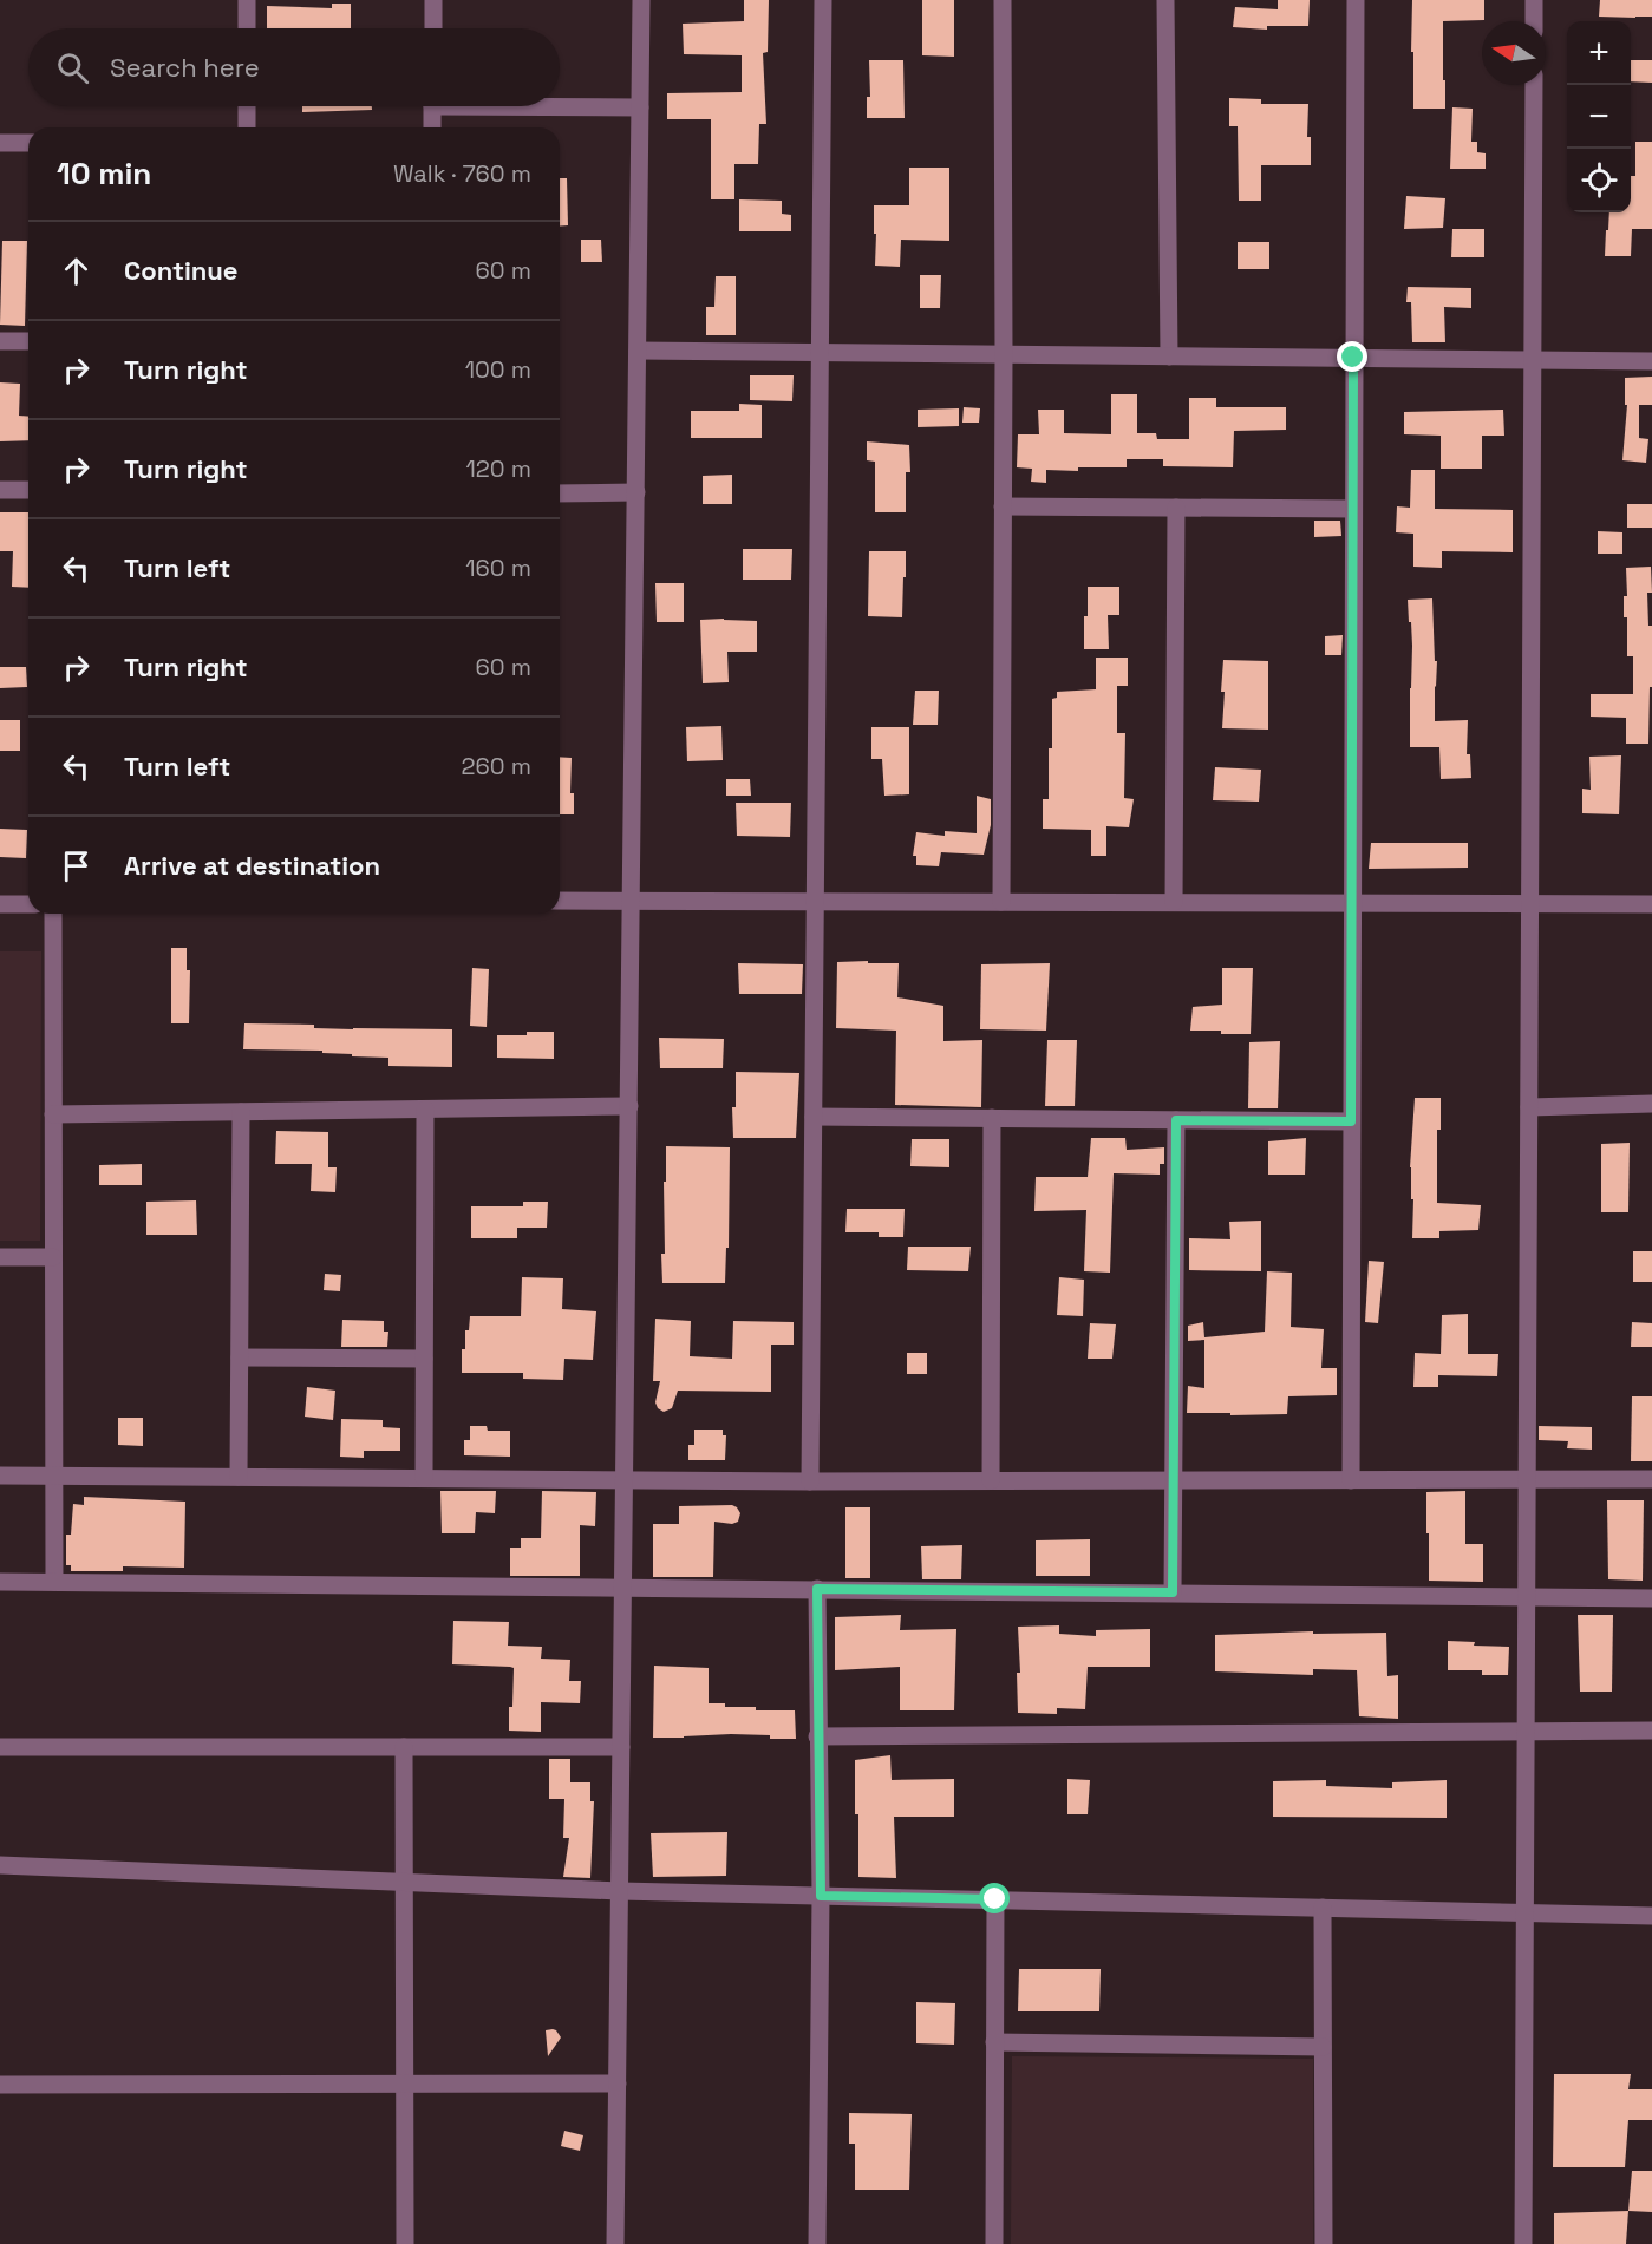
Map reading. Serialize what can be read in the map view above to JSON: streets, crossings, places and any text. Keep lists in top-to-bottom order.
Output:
{
  "north": "left",
  "page": {
    "map_buttons": ["+", "−"],
    "search": "Search here",
    "heading": ["10 min", "Walk · 760 m"],
    "list": [
      ["Continue", "60 m"],
      ["Turn right", "100 m"],
      ["Turn right", "120 m"],
      ["Turn left", "160 m"],
      ["Turn right", "60 m"],
      ["Turn left", "260 m"],
      "Arrive at destination"
    ]
  }
}
